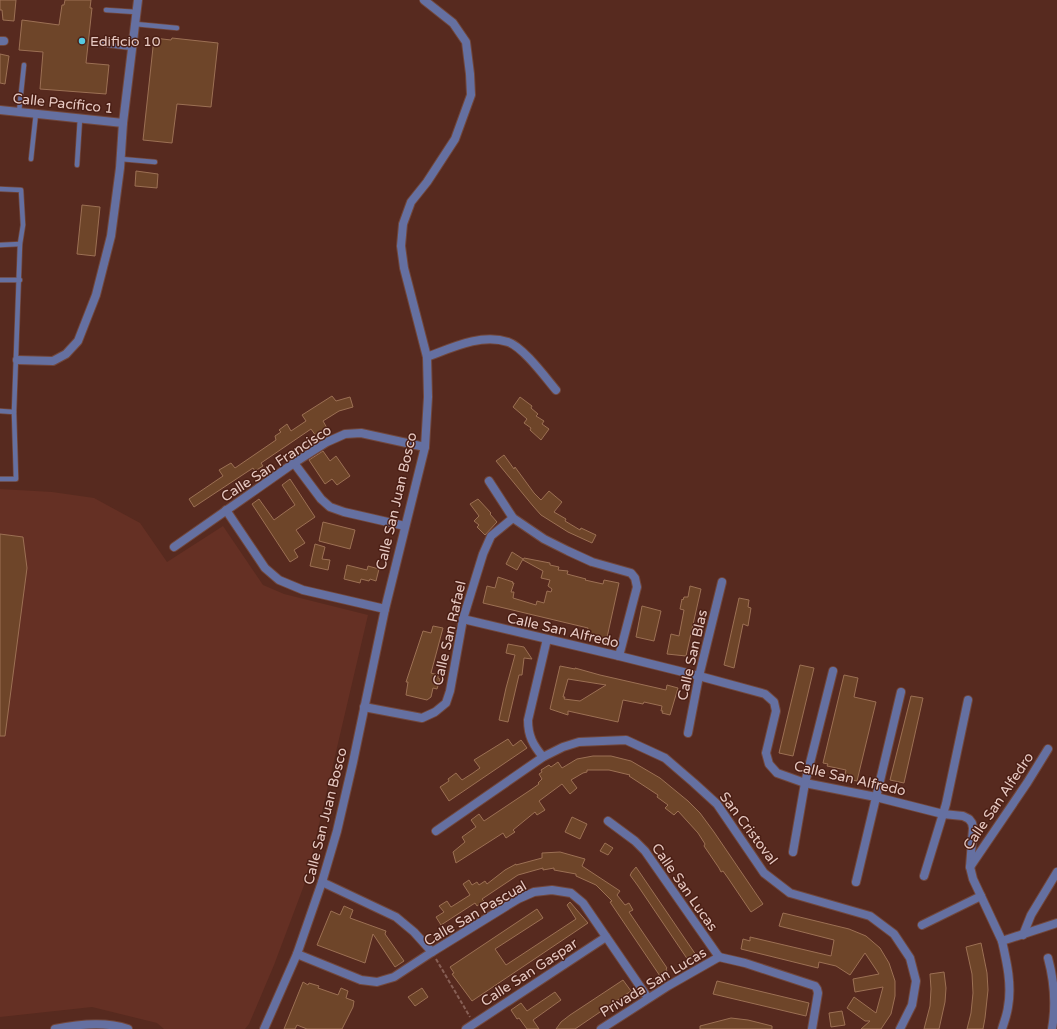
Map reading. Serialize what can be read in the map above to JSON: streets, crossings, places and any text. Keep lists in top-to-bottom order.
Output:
{
  "streets": {
    "street": [
      "Calle Pacífico 1",
      "Calle San Francisco",
      "Calle San Juan Bosco",
      "Calle San Alfredo",
      "Calle San Rafael",
      "Calle San Blas",
      "Calle San Alfedro",
      "San Cristoval",
      "Calle San Lucas",
      "Calle San Pascual",
      "Calle San Gaspar",
      "Privada San Lucas"
    ]
  },
  "crossings": [
    ["Calle San Francisco", "Calle San Juan Bosco"],
    ["Calle San Juan Bosco", "Calle San Rafael"],
    ["Calle San Juan Bosco", "Calle San Pascual"],
    ["Calle San Alfredo", "Calle San Rafael"],
    ["Calle San Alfredo", "Calle San Blas"],
    ["Calle San Alfredo", "Calle San Alfedro"],
    ["Calle San Lucas", "Privada San Lucas"],
    ["Calle San Pascual", "Calle San Gaspar"],
    ["Calle San Pascual", "Privada San Lucas"]
  ],
  "places": ["Edificio 10"]
}
